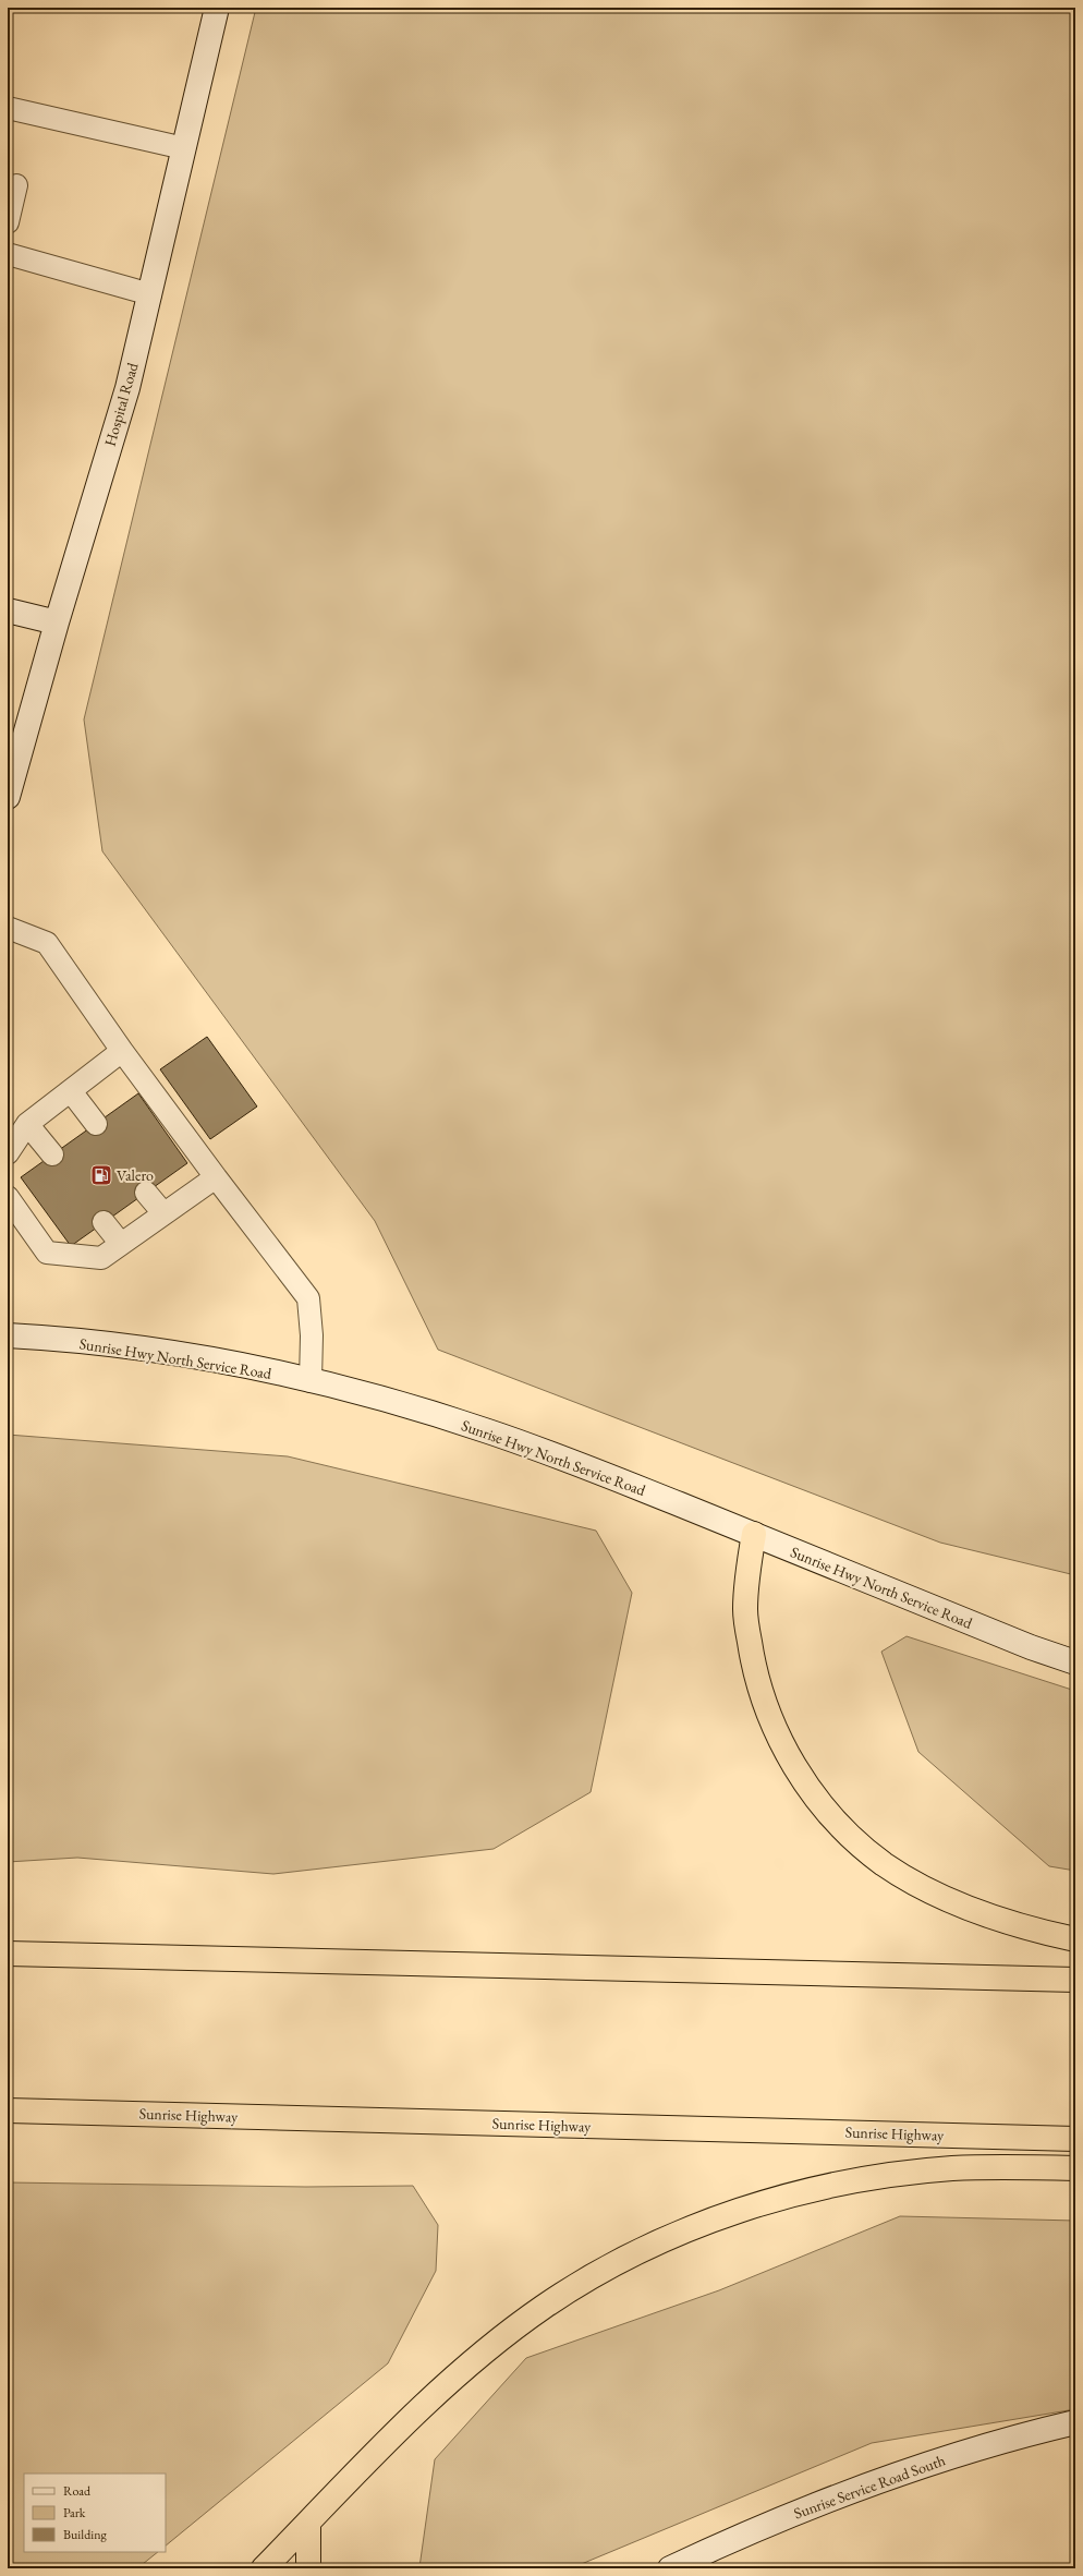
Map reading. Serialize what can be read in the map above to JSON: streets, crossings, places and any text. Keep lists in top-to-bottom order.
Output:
{
  "streets": {
    "highway": ["Sunrise Highway"],
    "street": ["Hospital Road", "Sunrise Hwy North Service Road", "Sunrise Service Road South"]
  },
  "places": {
    "fuel station": ["Valero"]
  },
  "legend": ["Road", "Park", "Building"]
}
